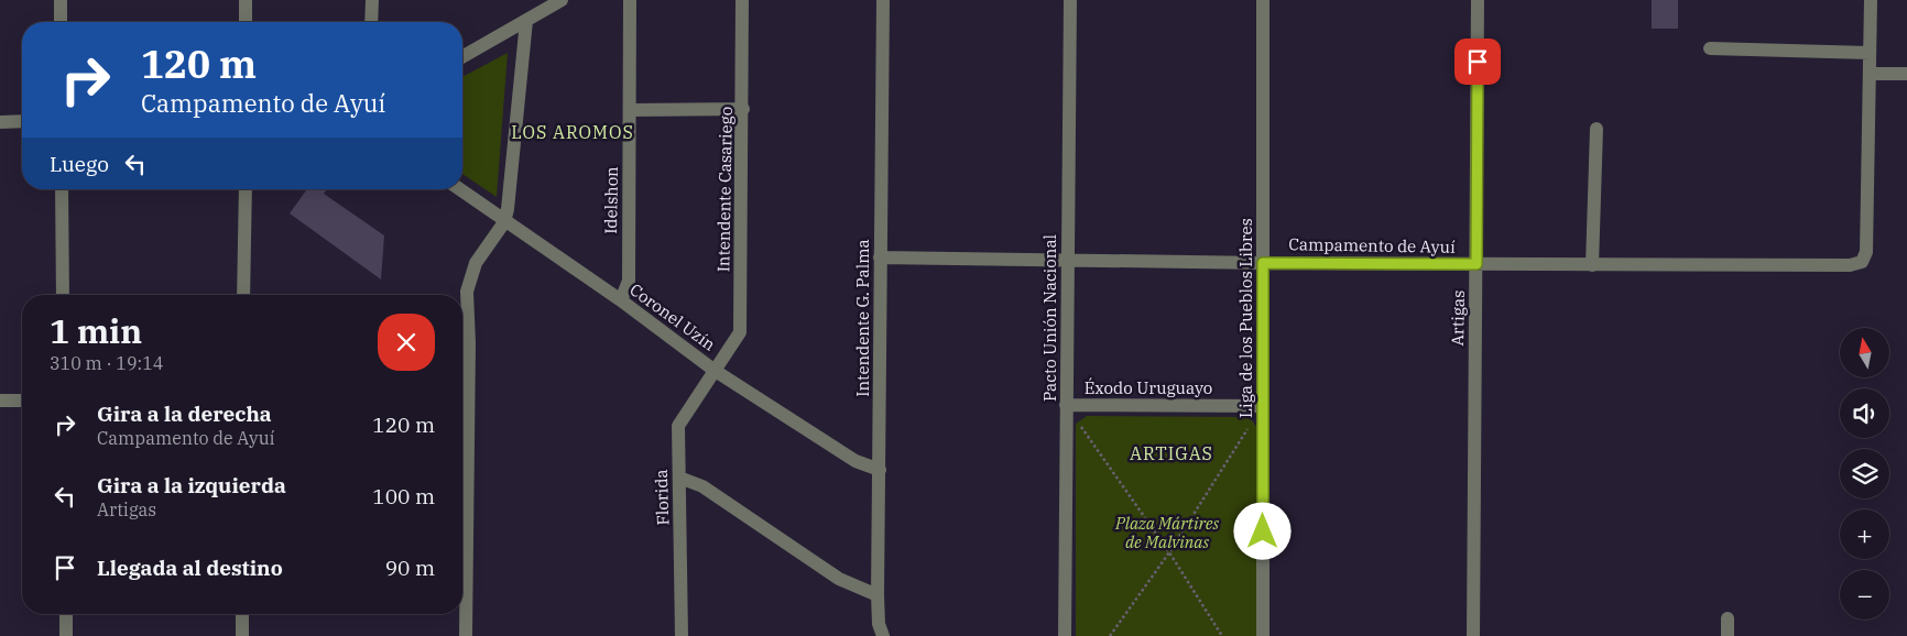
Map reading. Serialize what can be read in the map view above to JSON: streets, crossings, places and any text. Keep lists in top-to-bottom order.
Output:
{
  "streets": {
    "street": [
      "Intendente Casariego",
      "Idelshon",
      "Campamento de Ayuí",
      "Coronel Uzín",
      "Intendente G. Palma",
      "Pacto Unión Nacional",
      "Liga de los Pueblos Libres",
      "Artigas",
      "Éxodo Uruguayo",
      "Florida"
    ]
  },
  "crossings": [
    ["Intendente Casariego", "Coronel Uzín"],
    ["Intendente Casariego", "Florida"],
    ["Idelshon", "Coronel Uzín"],
    ["Campamento de Ayuí", "Intendente G. Palma"],
    ["Campamento de Ayuí", "Pacto Unión Nacional"],
    ["Campamento de Ayuí", "Liga de los Pueblos Libres"],
    ["Campamento de Ayuí", "Artigas"],
    ["Coronel Uzín", "Intendente G. Palma"],
    ["Coronel Uzín", "Florida"],
    ["Pacto Unión Nacional", "Éxodo Uruguayo"],
    ["Liga de los Pueblos Libres", "Éxodo Uruguayo"]
  ],
  "districts": ["LOS AROMOS", "ARTIGAS"],
  "parks": ["Plaza Mártires de Malvinas"],
  "north": "top",
  "page": {
    "turn": ["120 m", "Campamento de Ayuí"],
    "then": "Luego",
    "heading": ["1 min", "310 m · 19:14"],
    "map_buttons": ["+", "−"],
    "list": [
      {
        "name": "Gira a la derecha",
        "note": "Campamento de Ayuí",
        "value": "120 m"
      },
      {
        "name": "Gira a la izquierda",
        "note": "Artigas",
        "value": "100 m"
      },
      {
        "name": "Llegada al destino",
        "value": "90 m"
      }
    ]
  }
}
